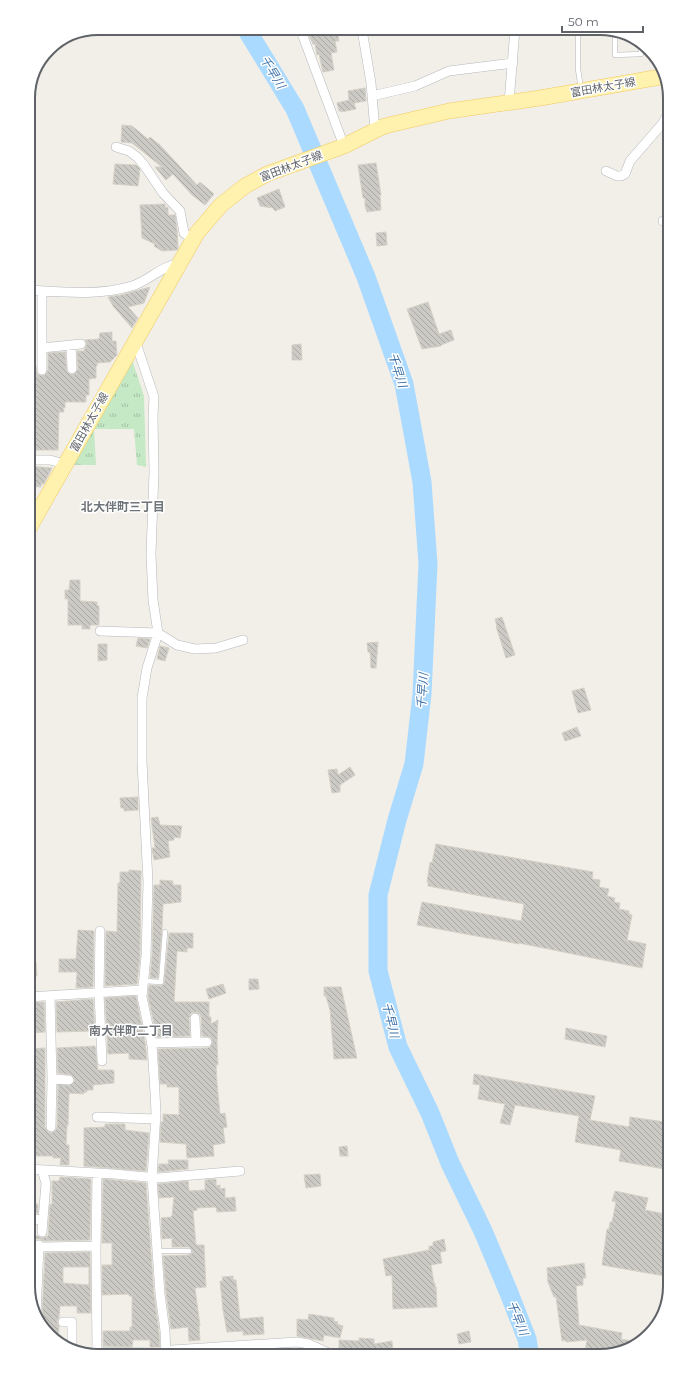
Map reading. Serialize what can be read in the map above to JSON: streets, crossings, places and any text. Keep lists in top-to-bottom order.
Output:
{
  "streets": {
    "main road": ["富田林太子線"]
  },
  "districts": ["北大伴町三丁目", "南大伴町二丁目"],
  "water": ["千早川"],
  "scale_bar": "50 m"
}
